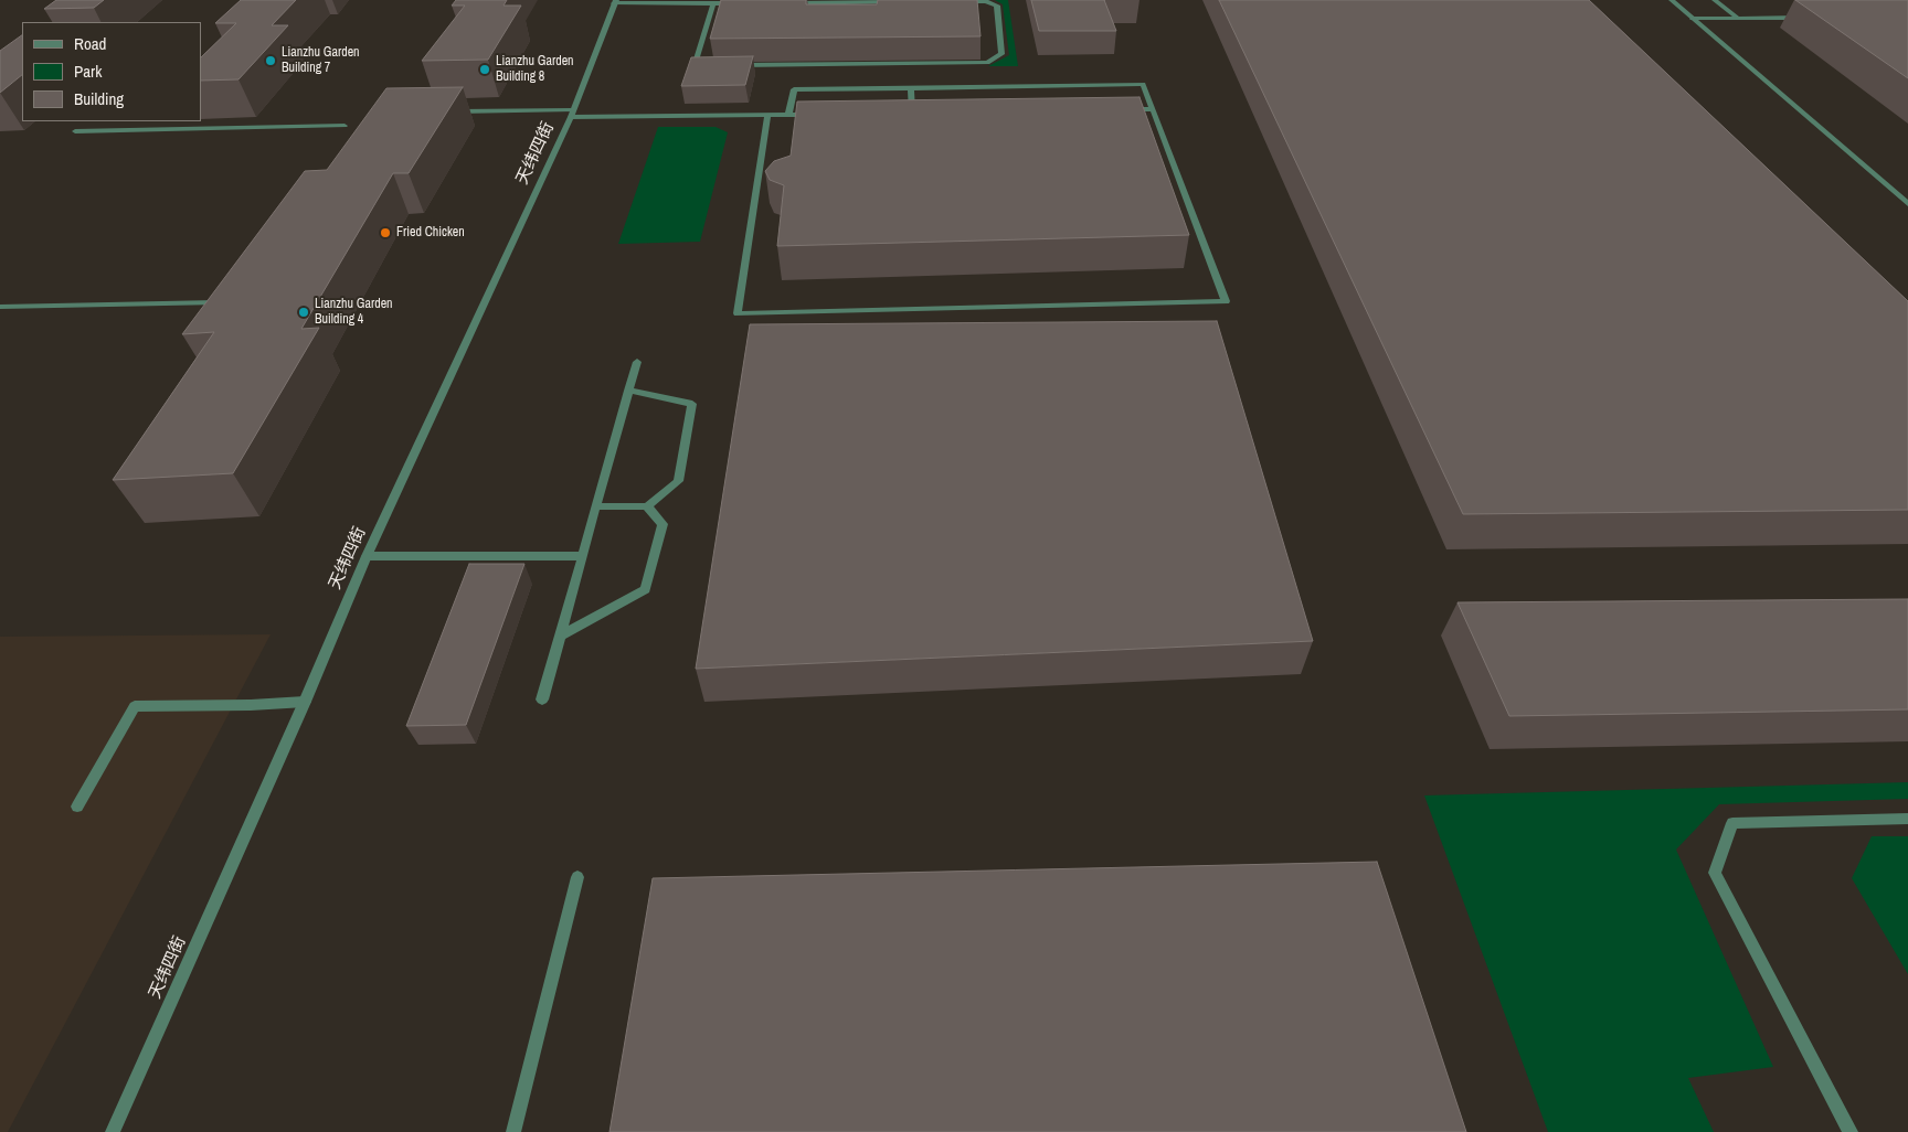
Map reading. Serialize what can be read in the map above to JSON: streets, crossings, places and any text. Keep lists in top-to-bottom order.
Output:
{
  "streets": {
    "street": ["天纬四街"]
  },
  "places": [
    "Lianzhu Garden Building 7",
    "Lianzhu Garden Building 8",
    "Fried Chicken",
    "Lianzhu Garden Building 4"
  ],
  "legend": ["Road", "Park", "Building"]
}
